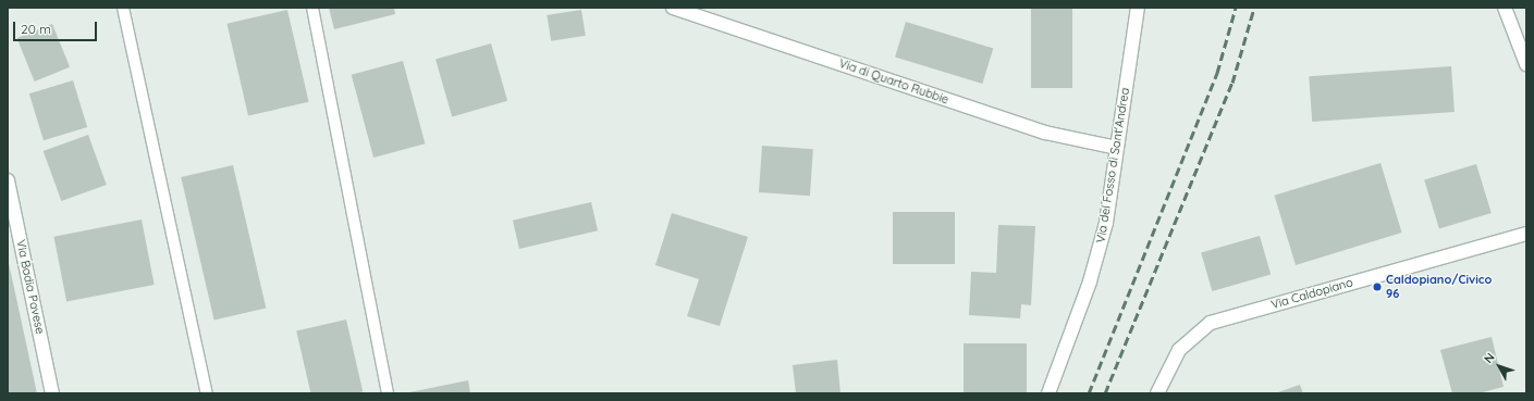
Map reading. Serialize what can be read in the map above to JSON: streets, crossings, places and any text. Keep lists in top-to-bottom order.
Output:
{
  "streets": {
    "street": [
      "Via di Quarto Rubbie",
      "Via del Fosso di Sant'Andrea",
      "Via Badia Pavese",
      "Via Caldopiano"
    ]
  },
  "crossings": [
    ["Via di Quarto Rubbie", "Via del Fosso di Sant'Andrea"]
  ],
  "places": ["Caldopiano/Civico 96"],
  "scale_bar": "20 m",
  "north": "top left"
}
